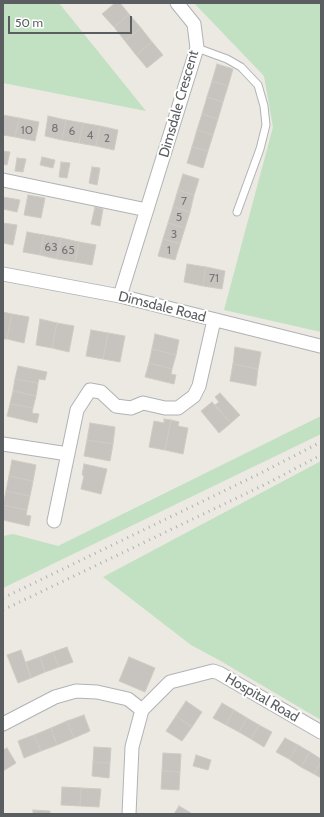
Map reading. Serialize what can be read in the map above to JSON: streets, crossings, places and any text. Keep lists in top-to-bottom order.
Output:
{
  "streets": {
    "street": ["Dimsdale Crescent", "Dimsdale Road", "Hospital Road"]
  },
  "crossings": [
    ["Dimsdale Crescent", "Dimsdale Road"]
  ],
  "house_numbers": [
    "8",
    "10",
    "6",
    "4",
    "2",
    "7",
    "5",
    "3",
    "63",
    "65",
    "1",
    "71"
  ],
  "scale_bar": "50 m"
}
